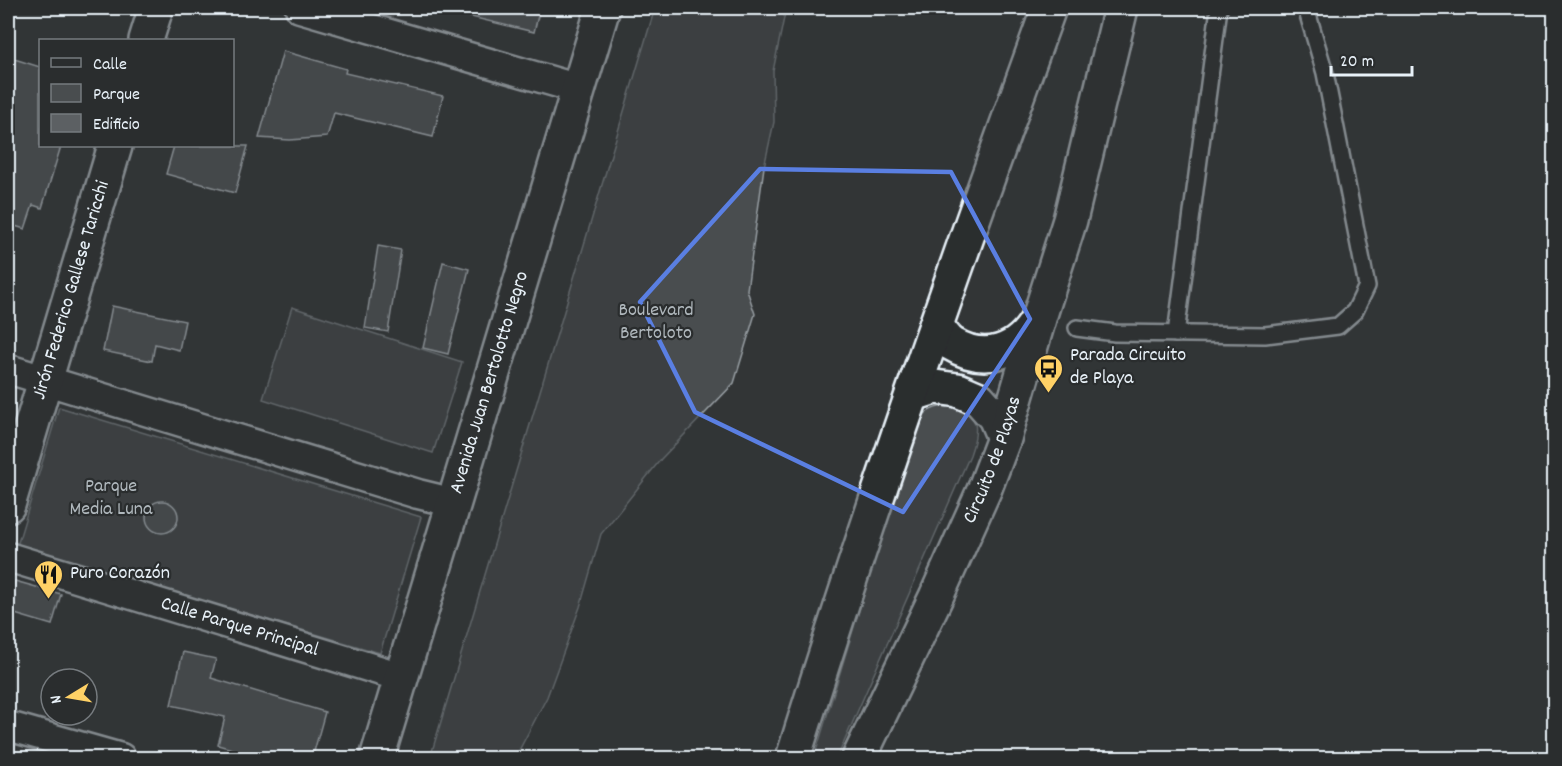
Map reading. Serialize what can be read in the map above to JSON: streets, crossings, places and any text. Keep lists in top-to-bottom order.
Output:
{
  "streets": {
    "main road": ["Jirón Federico Gallese Taricchi", "Avenida Juan Bertolotto Negro", "Circuito de Playas"],
    "street": ["Calle Parque Principal"]
  },
  "crossings": [
    ["Avenida Juan Bertolotto Negro", "Calle Parque Principal"]
  ],
  "parks": ["Boulevard Bertoloto", "Parque Media Luna"],
  "places": {
    "bus stop": ["Parada Circuito de Playa"],
    "restaurant": ["Puro Corazón"]
  },
  "legend": ["Calle", "Parque", "Edificio"],
  "scale_bar": "20 m",
  "north": "left"
}
